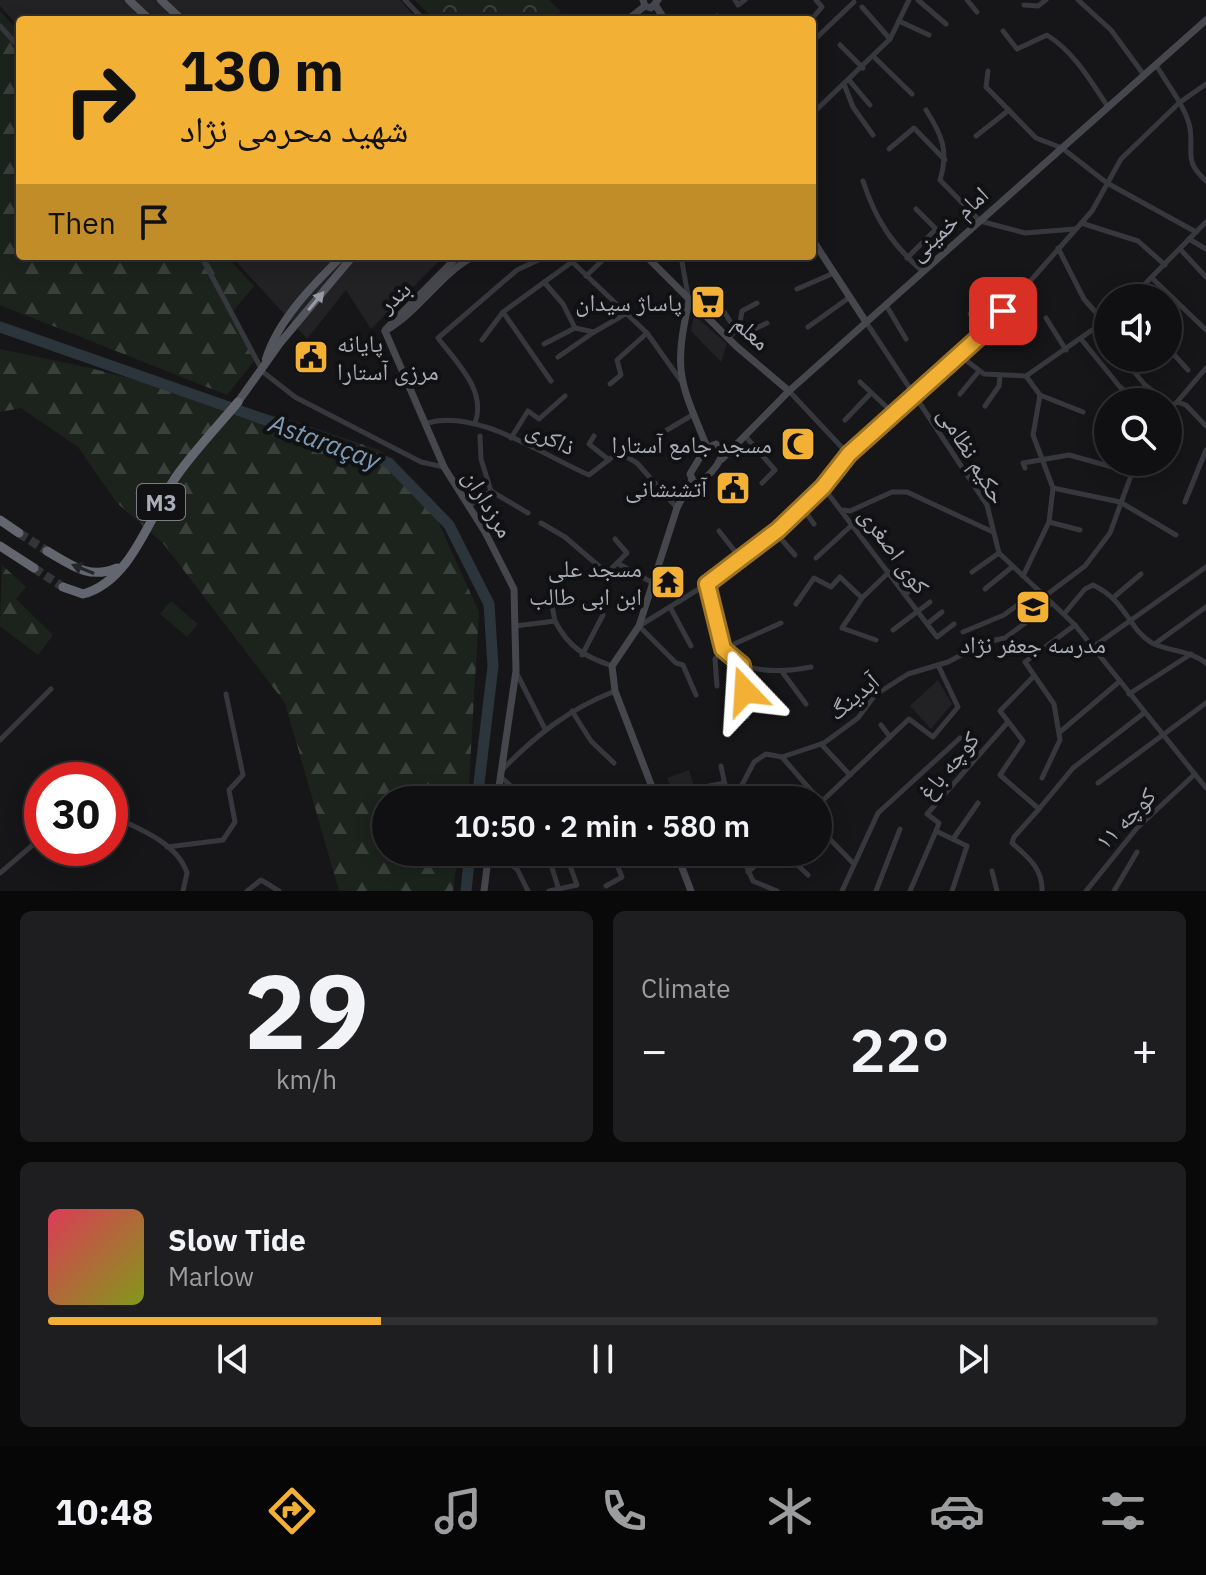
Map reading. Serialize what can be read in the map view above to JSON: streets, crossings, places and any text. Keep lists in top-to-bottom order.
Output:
{
  "streets": {
    "highway": ["M3"],
    "street": [
      "امام خمینی",
      "بندر",
      "معلم",
      "ذاکری",
      "حکیم نظامی",
      "مرزداران",
      "کوی اصغری",
      "آبدینگ",
      "کوچه باغ",
      "کوچه ۱۱"
    ]
  },
  "crossings": [
    ["امام خمینی", "معلم"],
    ["امام خمینی", "حکیم نظامی"],
    ["بندر", "مرزداران"],
    ["ذاکری", "مرزداران"],
    ["حکیم نظامی", "آبدینگ"],
    ["حکیم نظامی", "کوچه ۱۱"]
  ],
  "water": ["Astaraçay"],
  "places": {
    "supermarket": ["پاساژ سیدان"],
    "public building": ["پایانه مرزی آستارا", "آتشنشانی"],
    "mosque": ["مسجد جامع آستارا"],
    "temple": ["مسجد علی ابن ابی طالب"],
    "school or university": ["مدرسه جعفر نژاد"]
  },
  "page": {
    "turn": ["130 m", "شهید محرمی نژاد"],
    "then": "Then",
    "limit": "30",
    "trip": "10:50 · 2 min · 580 m",
    "tile": [
      ["29", "km/h"],
      "Climate"
    ],
    "heat": ["−", "22°", "+"],
    "song": ["Slow Tide", "Marlow"],
    "tabs": "10:48"
  }
}
